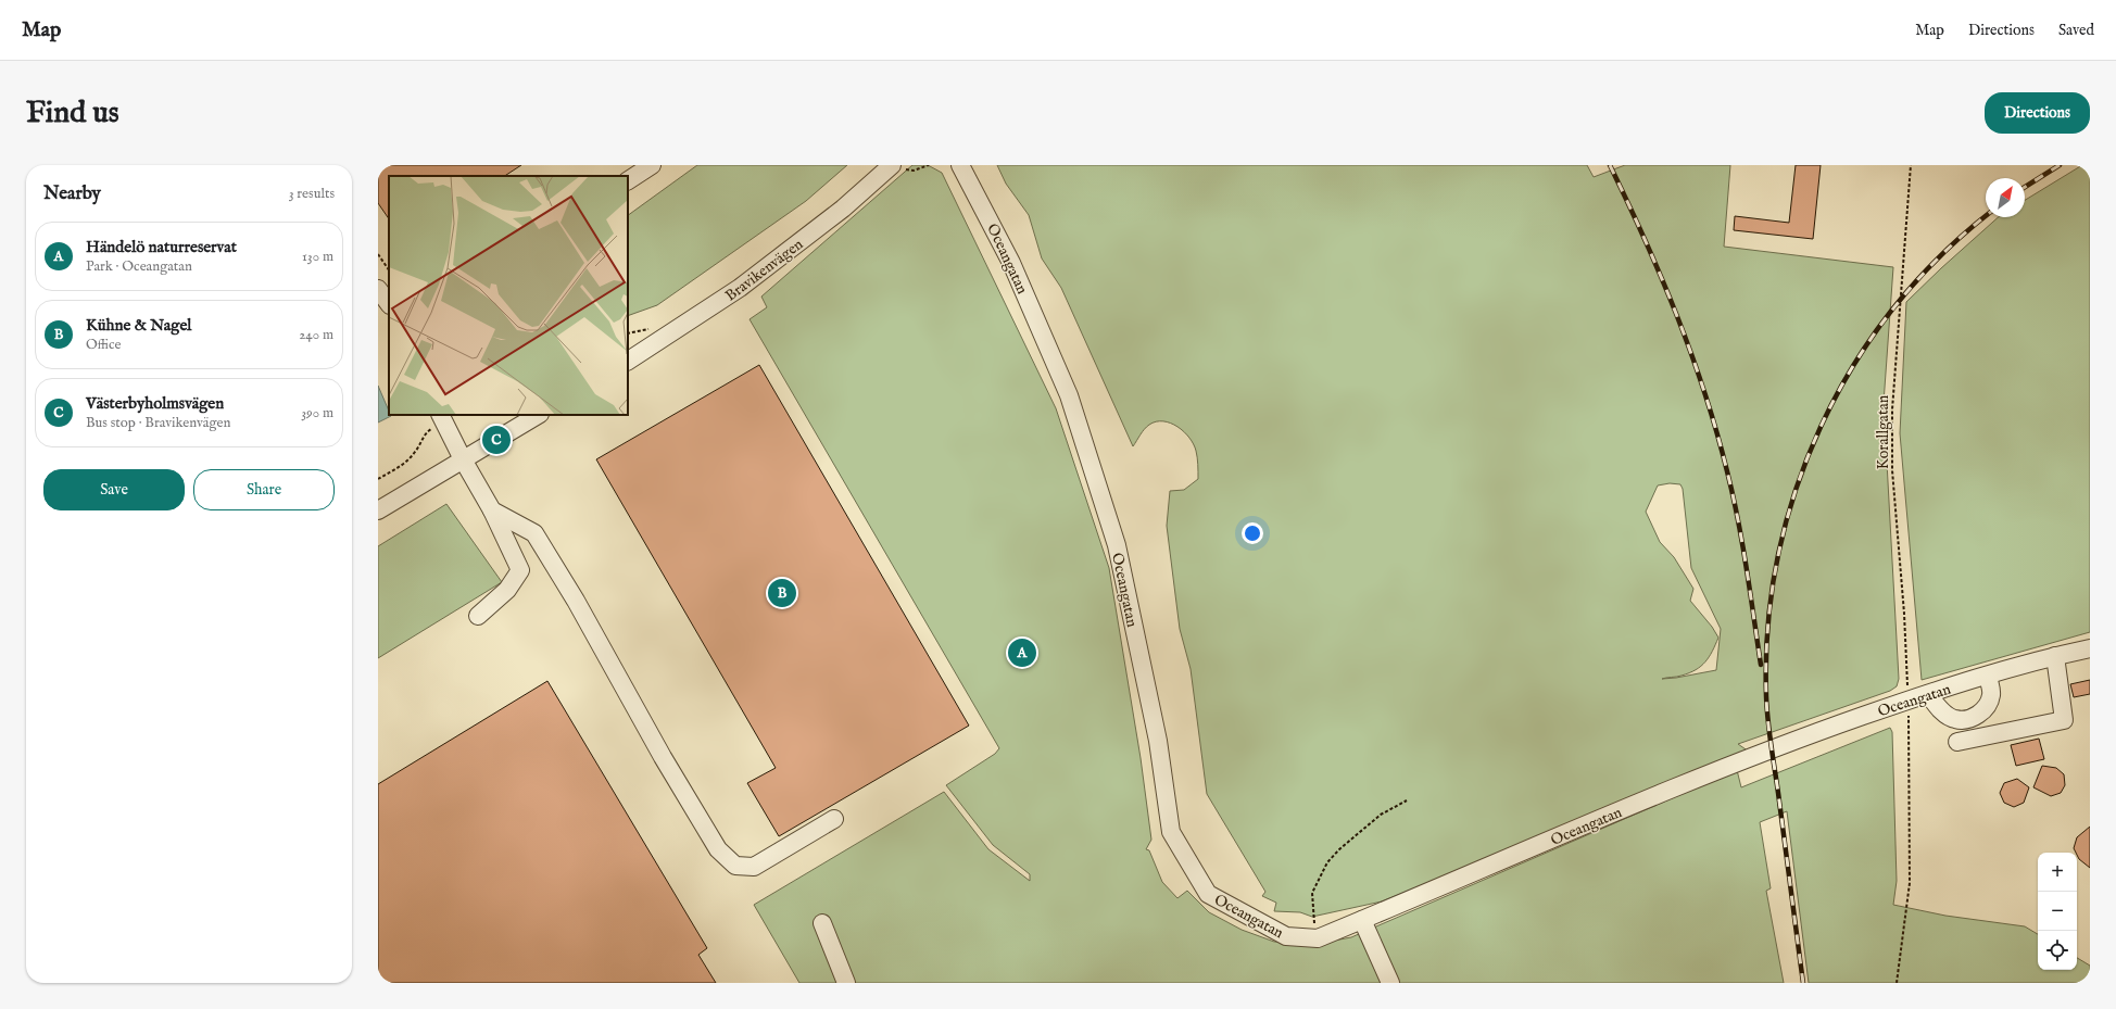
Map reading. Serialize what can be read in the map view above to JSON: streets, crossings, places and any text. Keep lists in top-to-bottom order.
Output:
{
  "streets": {
    "street": ["Oceangatan", "Bravikenvägen"],
    "path": ["Korallgatan"]
  },
  "crossings": [
    ["Oceangatan", "Korallgatan"]
  ],
  "north": "top right",
  "page": {
    "header": "Map",
    "nav": ["Map", "Directions", "Saved"],
    "buttons": [
      "Directions",
      ["Save", "Share"]
    ],
    "title": "Find us",
    "heading": ["Nearby", "3 results"],
    "list": [
      {
        "mark": "A",
        "name": "Händelö naturreservat",
        "note": "Park · Oceangatan",
        "value": "130 m"
      },
      {
        "mark": "B",
        "name": "Kühne & Nagel",
        "note": "Office",
        "value": "240 m"
      },
      {
        "mark": "C",
        "name": "Västerbyholmsvägen",
        "note": "Bus stop · Bravikenvägen",
        "value": "390 m"
      }
    ],
    "pins": ["C", "B", "A"],
    "map_buttons": ["+", "−"]
  }
}
